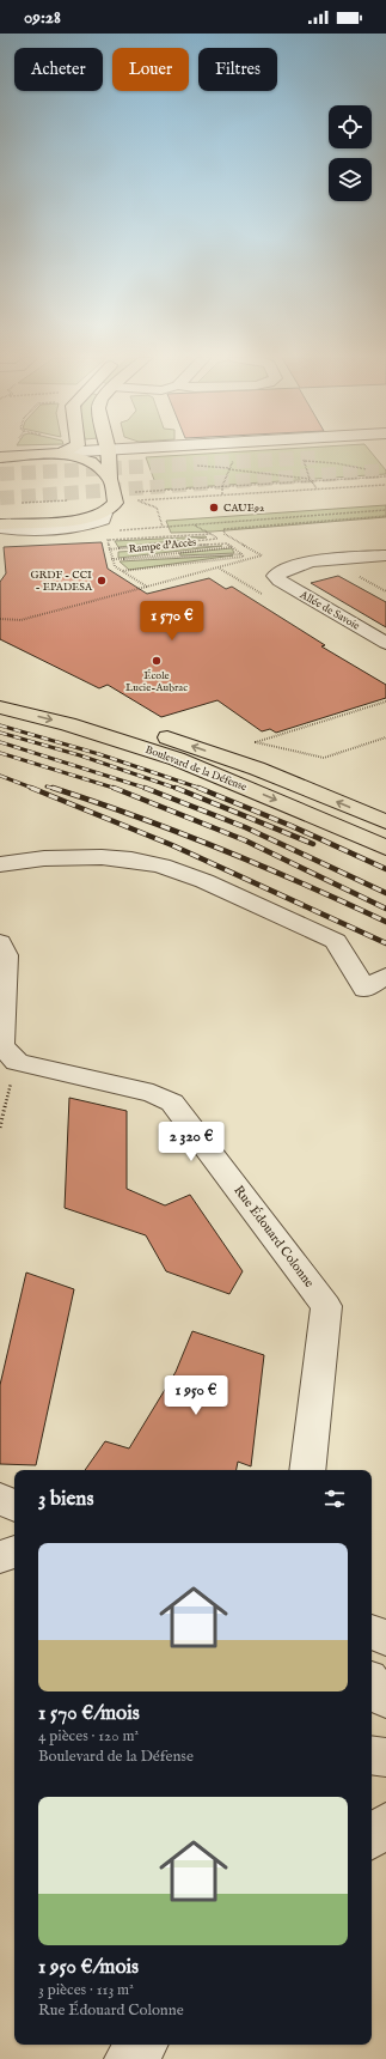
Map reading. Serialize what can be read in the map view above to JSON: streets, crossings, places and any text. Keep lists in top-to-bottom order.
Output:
{
  "streets": {
    "main road": ["Boulevard de la Défense"],
    "street": ["Allée de Savoie", "Rue Édouard Colonne"],
    "path": ["Rampe d'Accès"]
  },
  "places": ["CAUE92", "GRDF - CCI - EPADESA", "École Lucie-Aubrac"],
  "page": {
    "status": "09:28",
    "chip": ["Acheter", "Louer", "Filtres"],
    "price": ["1 570 €", "2 320 €", "1 950 €"],
    "heading": "3 biens",
    "list": [
      {
        "name": "1 570 €/mois",
        "note": "4 pièces · 120 m² · Boulevard de la Défense"
      },
      {
        "name": "1 950 €/mois",
        "note": "3 pièces · 113 m² · Rue Édouard Colonne"
      }
    ]
  }
}
